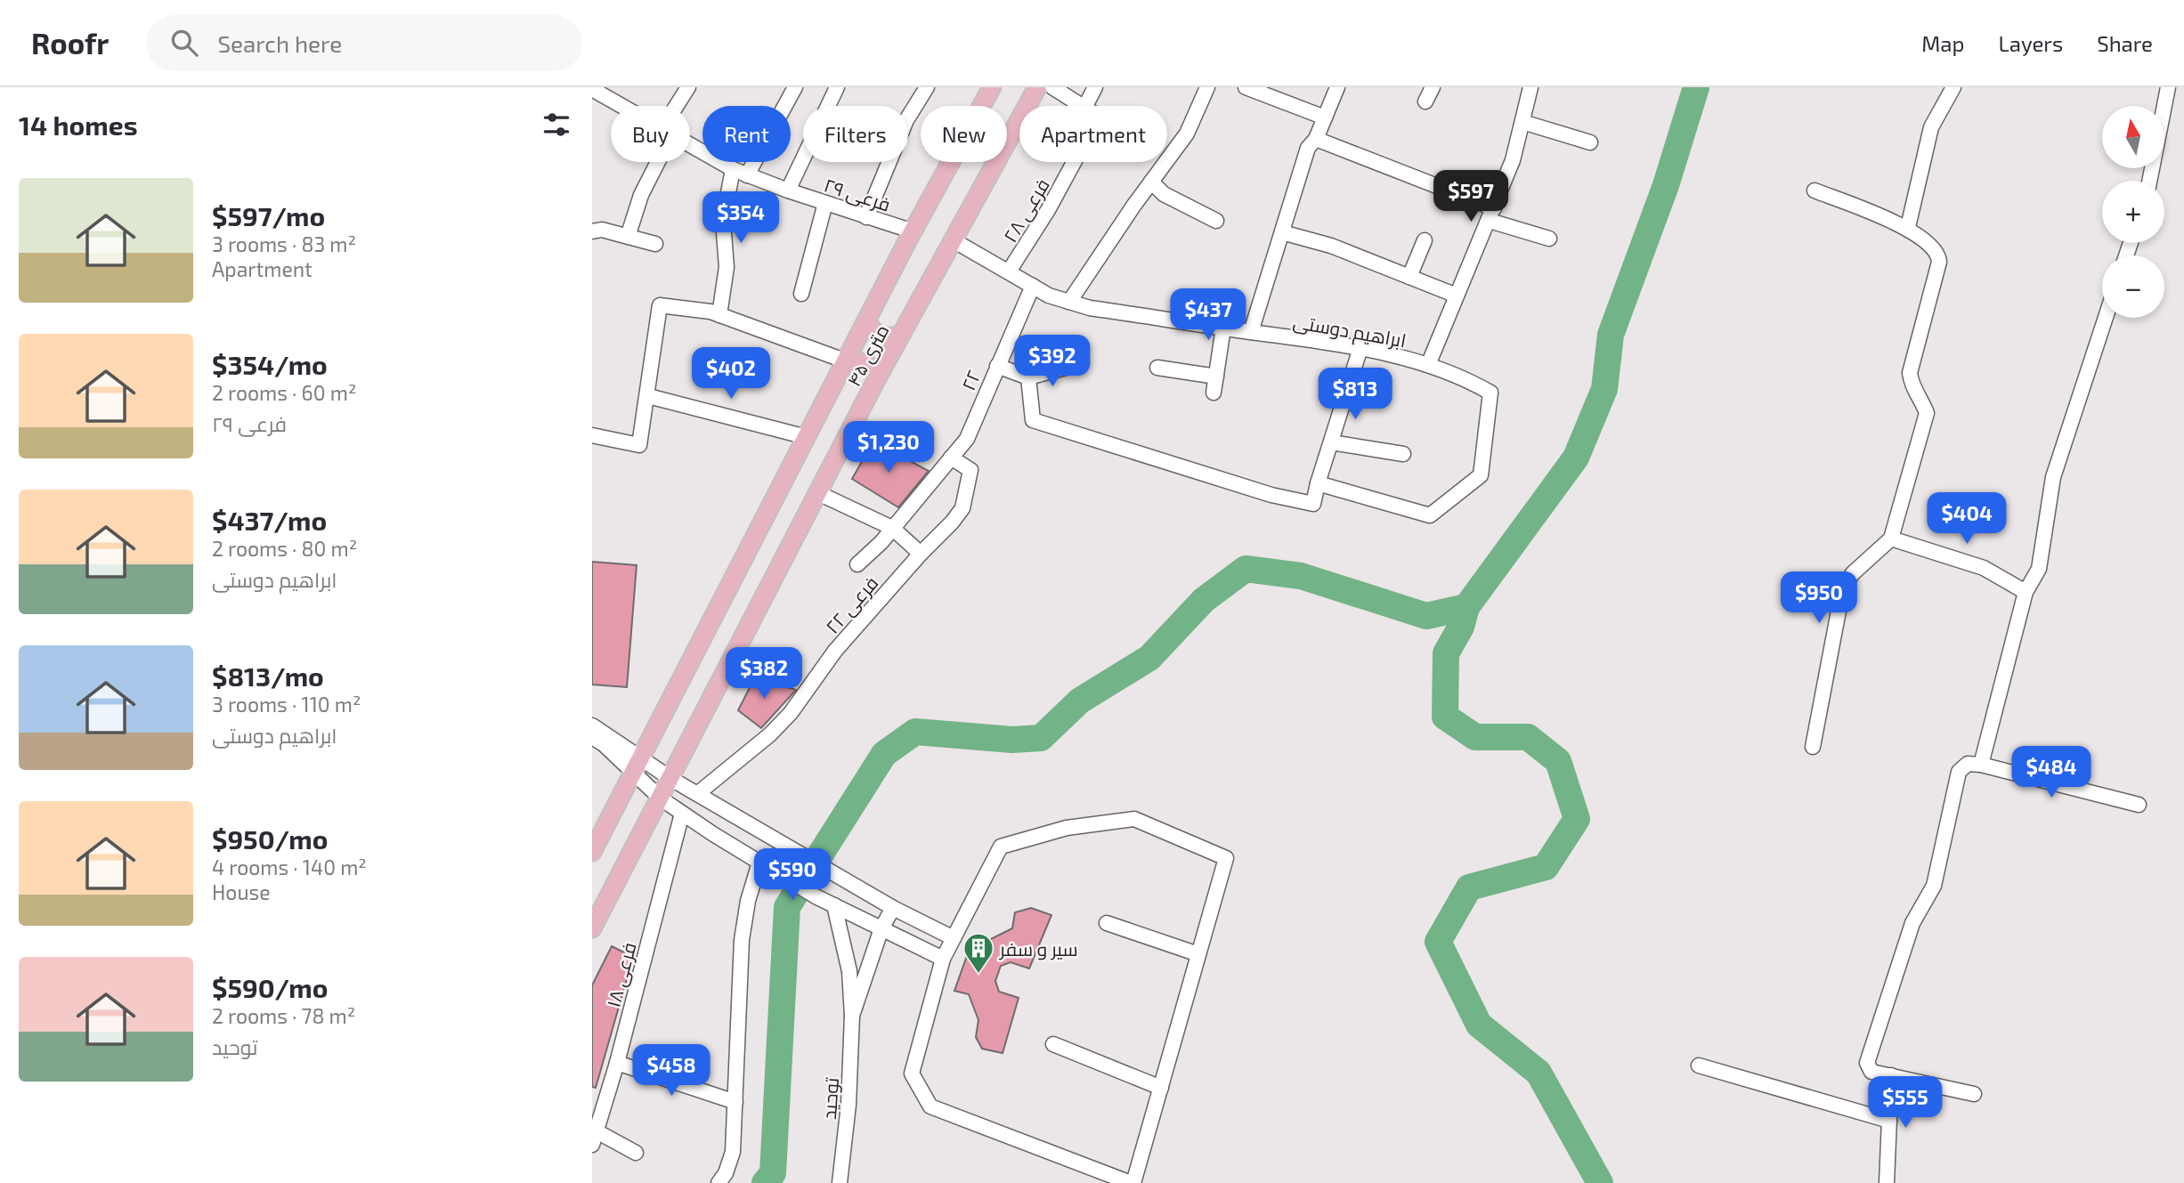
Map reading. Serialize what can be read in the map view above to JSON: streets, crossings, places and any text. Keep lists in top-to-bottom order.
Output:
{
  "streets": {
    "main road": ["۴۵ متری"],
    "street": [
      "فرعی ۲۹",
      "فرعی ۲۸",
      "ابراهیم دوستی",
      "۲۲",
      "فرعی ۲۲",
      "فرعی ۱۸",
      "توحید"
    ]
  },
  "crossings": [
    ["فرعی ۲۹", "۴۵ متری"],
    ["فرعی ۲۸", "ابراهیم دوستی"],
    ["ابراهیم دوستی", "۴۵ متری"],
    ["ابراهیم دوستی", "۲۲"],
    ["۲۲", "فرعی ۲۲"]
  ],
  "places": {
    "building": ["سیر و سفر"]
  },
  "north": "top",
  "page": {
    "header": "Roofr",
    "search": "Search here",
    "nav": ["Map", "Layers", "Share"],
    "heading": "14 homes",
    "map_buttons": ["+", "−"],
    "chip": [
      "Buy",
      "Rent",
      "Filters",
      "New",
      "Apartment"
    ],
    "list": [
      {
        "name": "$597/mo",
        "note": "3 rooms · 83 m² · Apartment"
      },
      {
        "name": "$354/mo",
        "note": "2 rooms · 60 m² · فرعی ۲۹"
      },
      {
        "name": "$437/mo",
        "note": "2 rooms · 80 m² · ابراهیم دوستی"
      },
      {
        "name": "$813/mo",
        "note": "3 rooms · 110 m² · ابراهیم دوستی"
      },
      {
        "name": "$950/mo",
        "note": "4 rooms · 140 m² · House"
      },
      {
        "name": "$590/mo",
        "note": "2 rooms · 78 m² · توحید"
      }
    ],
    "price": [
      "$597",
      "$354",
      "$437",
      "$392",
      "$402",
      "$813",
      "$1,230",
      "$404",
      "$950",
      "$382",
      "$484",
      "$590",
      "$458",
      "$555"
    ]
  }
}
